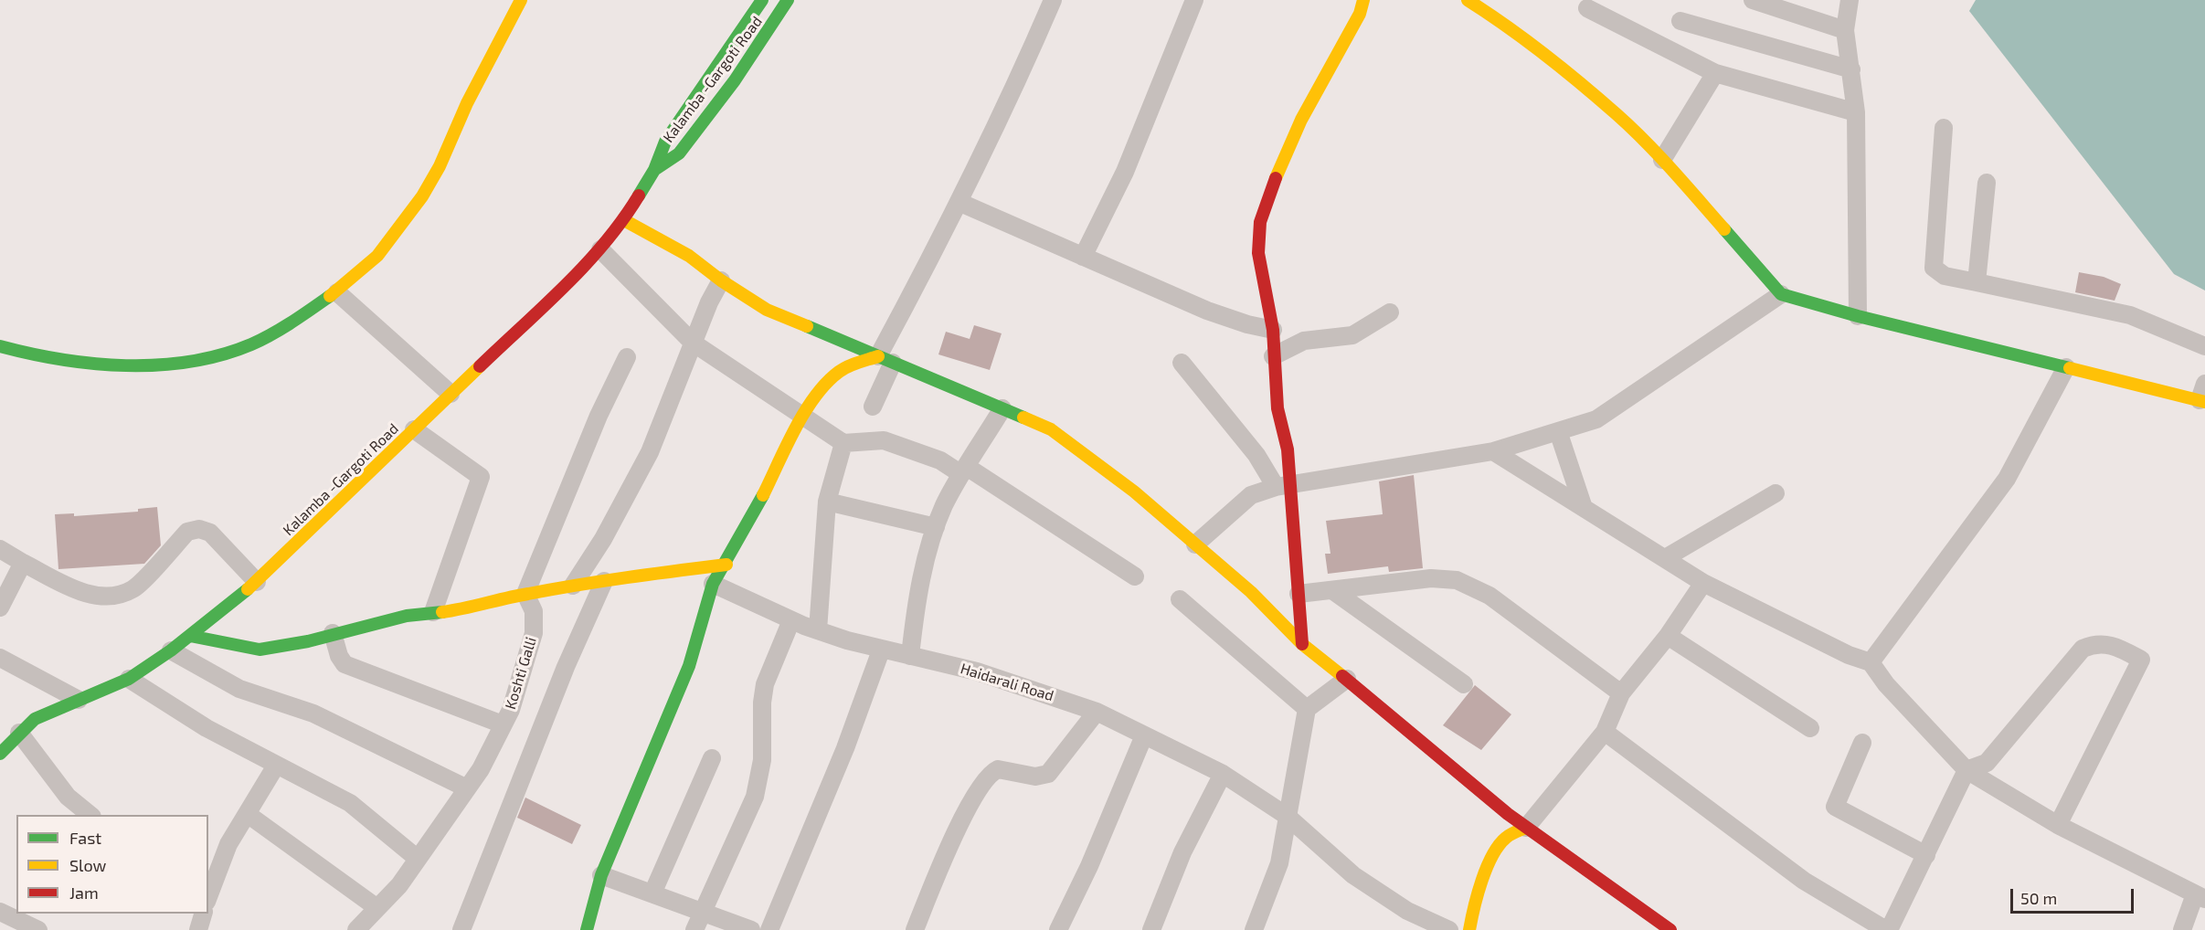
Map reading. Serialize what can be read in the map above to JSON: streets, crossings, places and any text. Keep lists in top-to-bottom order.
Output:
{
  "streets": {
    "street": ["Kalamba -Gargoti Road", "Koshti Galli", "Haidarali Road"]
  },
  "legend": ["Fast", "Slow", "Jam"],
  "scale_bar": "50 m"
}
